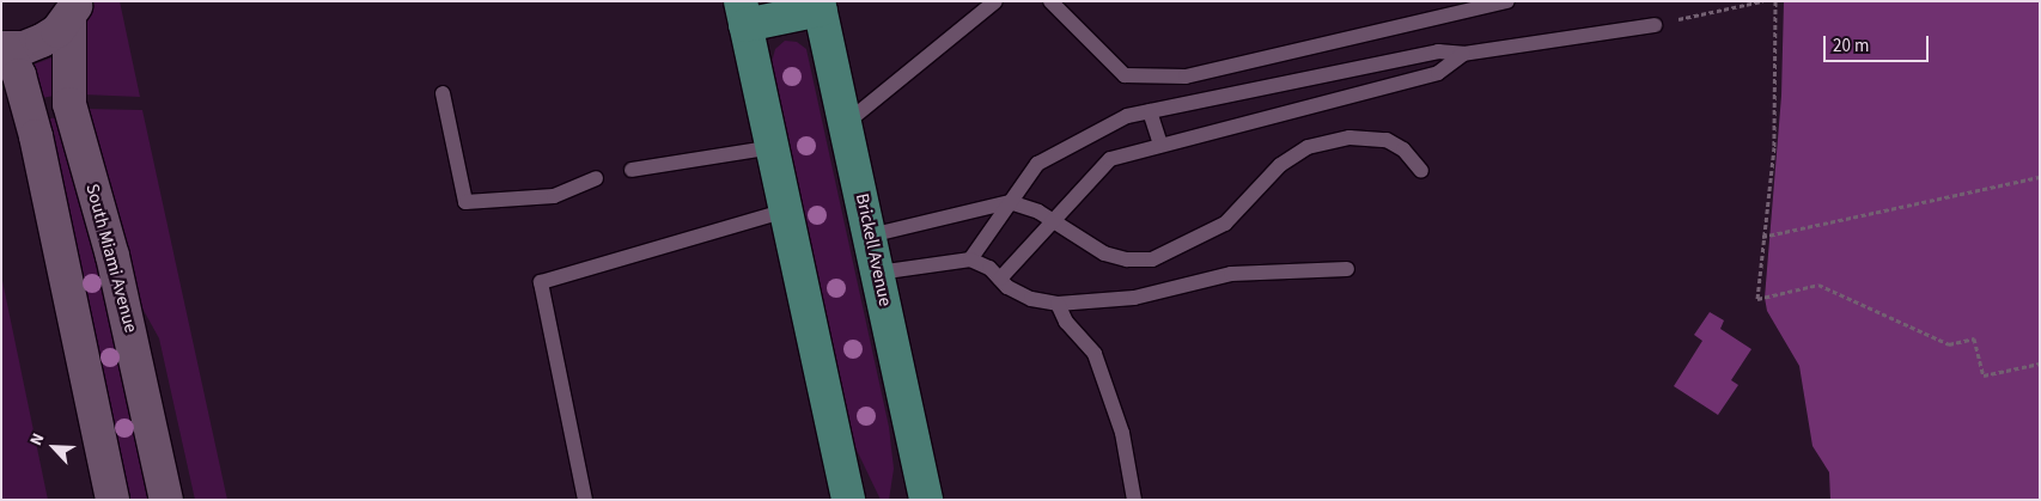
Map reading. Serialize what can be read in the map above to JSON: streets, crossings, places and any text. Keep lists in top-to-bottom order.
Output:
{
  "streets": {
    "main road": ["Brickell Avenue", "South Miami Avenue"]
  },
  "scale_bar": "20 m",
  "north": "top left"
}
